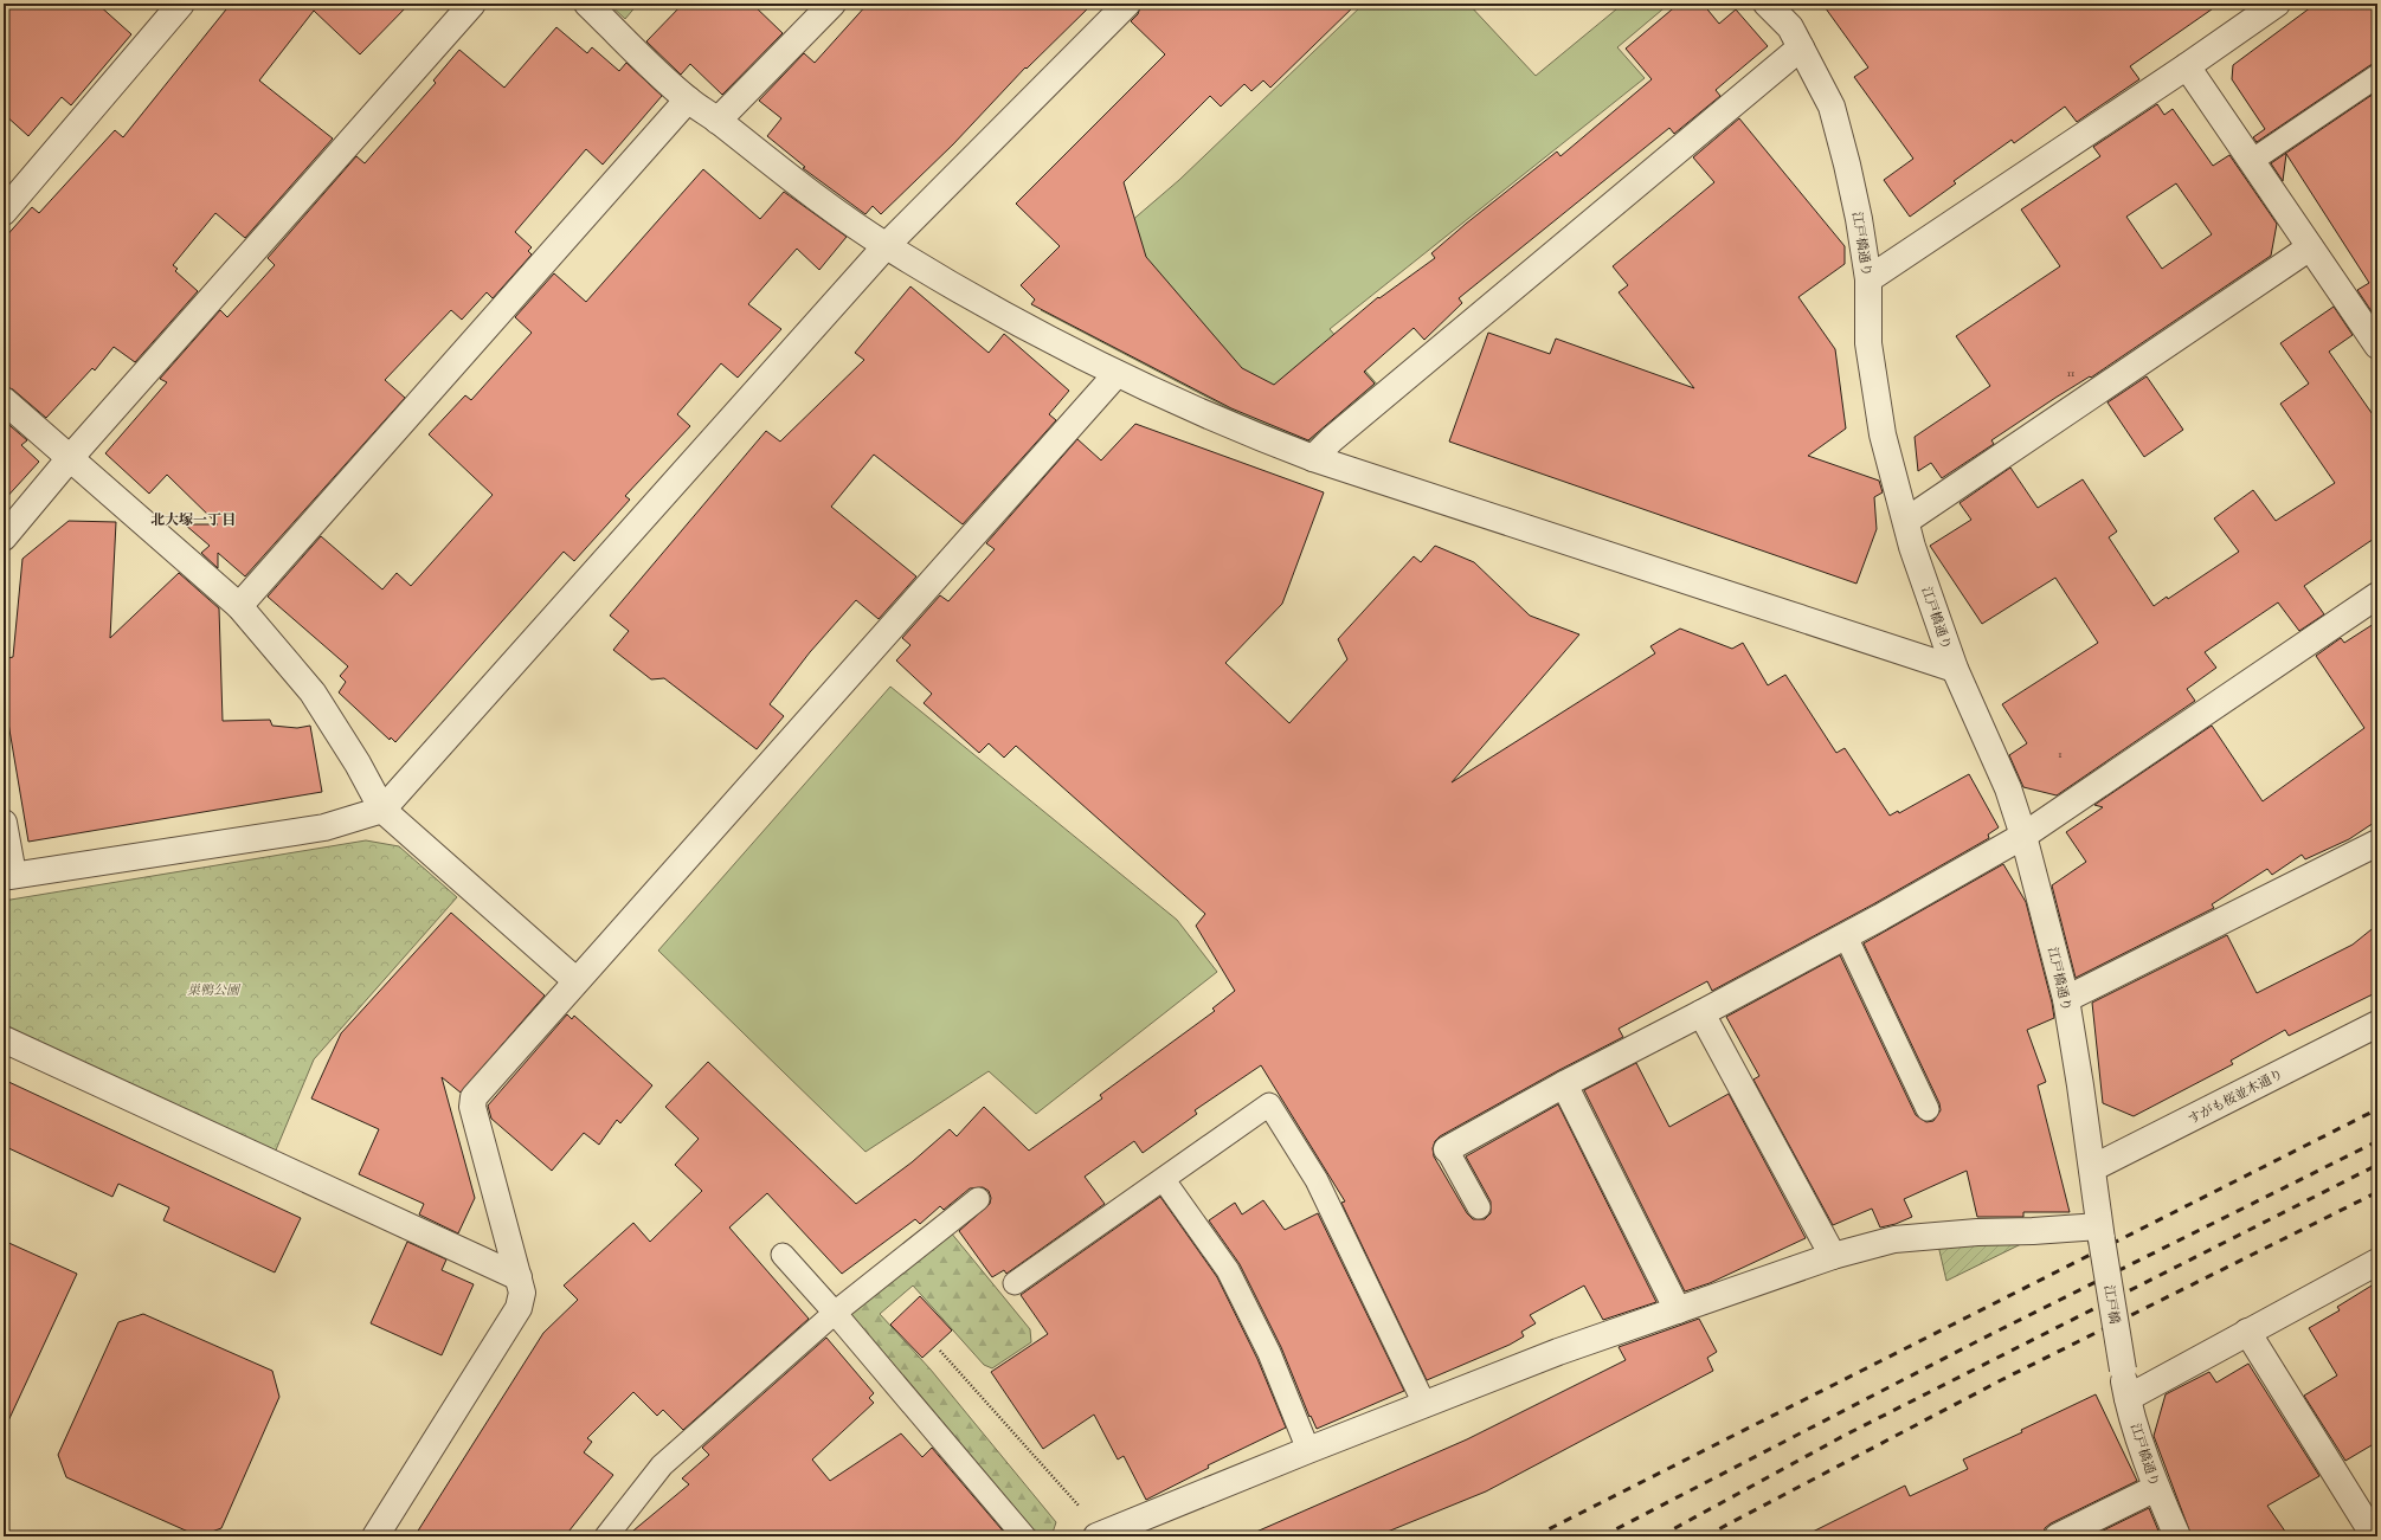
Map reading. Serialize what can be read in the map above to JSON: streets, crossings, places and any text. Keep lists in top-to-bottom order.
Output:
{
  "streets": {
    "street": ["江戸橋通り", "すがも桜並木通り", "江戸橋"]
  },
  "crossings": [
    ["江戸橋通り", "すがも桜並木通り"],
    ["江戸橋通り", "江戸橋"]
  ],
  "districts": ["北大塚一丁目"],
  "parks": ["巣鴨公園"],
  "house_numbers": ["11", "1"]
}
